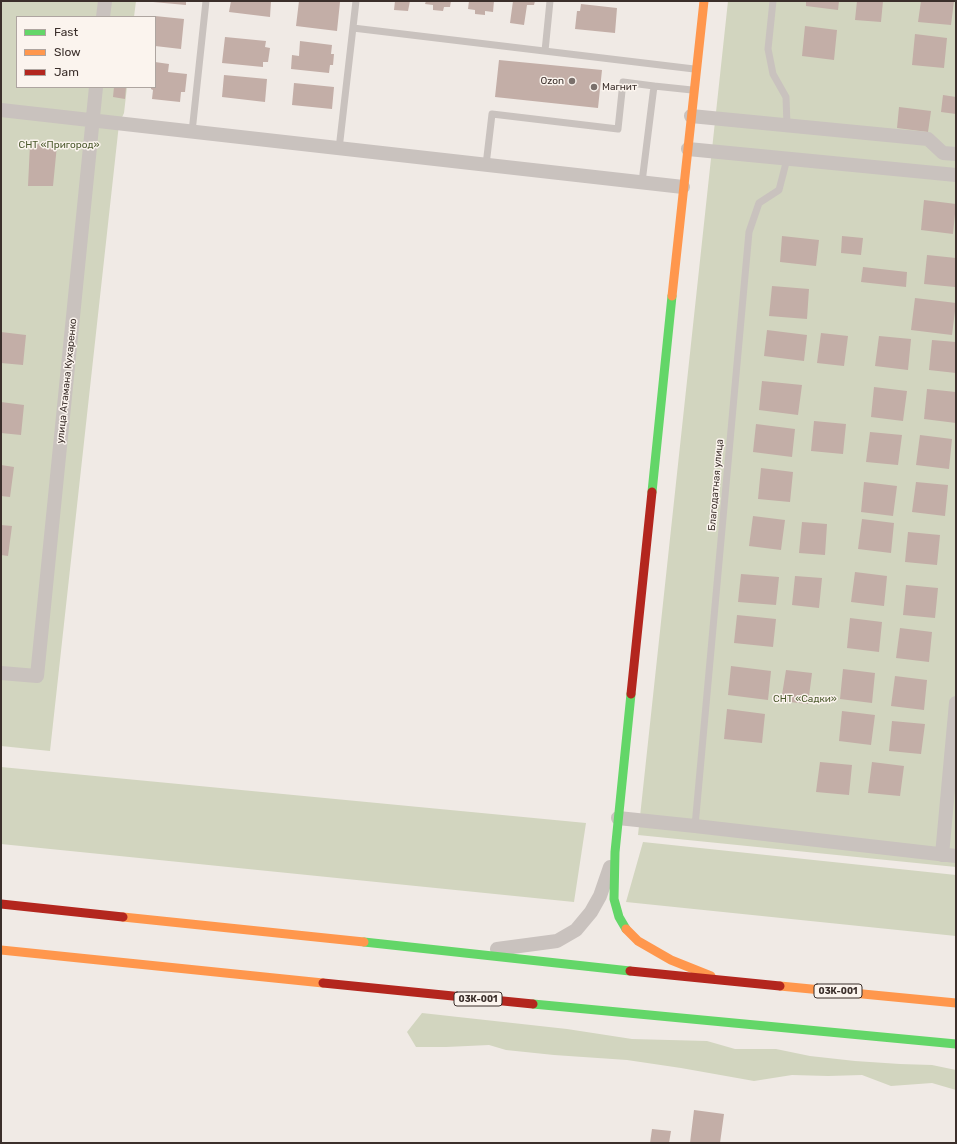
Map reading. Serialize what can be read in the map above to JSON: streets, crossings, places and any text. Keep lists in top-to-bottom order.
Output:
{
  "streets": {
    "main road": ["03К-001"],
    "street": ["улица Атамана Кухаренко"],
    "lane": ["Благодатная улица"]
  },
  "parks": ["СНТ «Пригород»", "СНТ «Садки»"],
  "places": ["Ozon", "Магнит"],
  "legend": ["Fast", "Slow", "Jam"]
}
